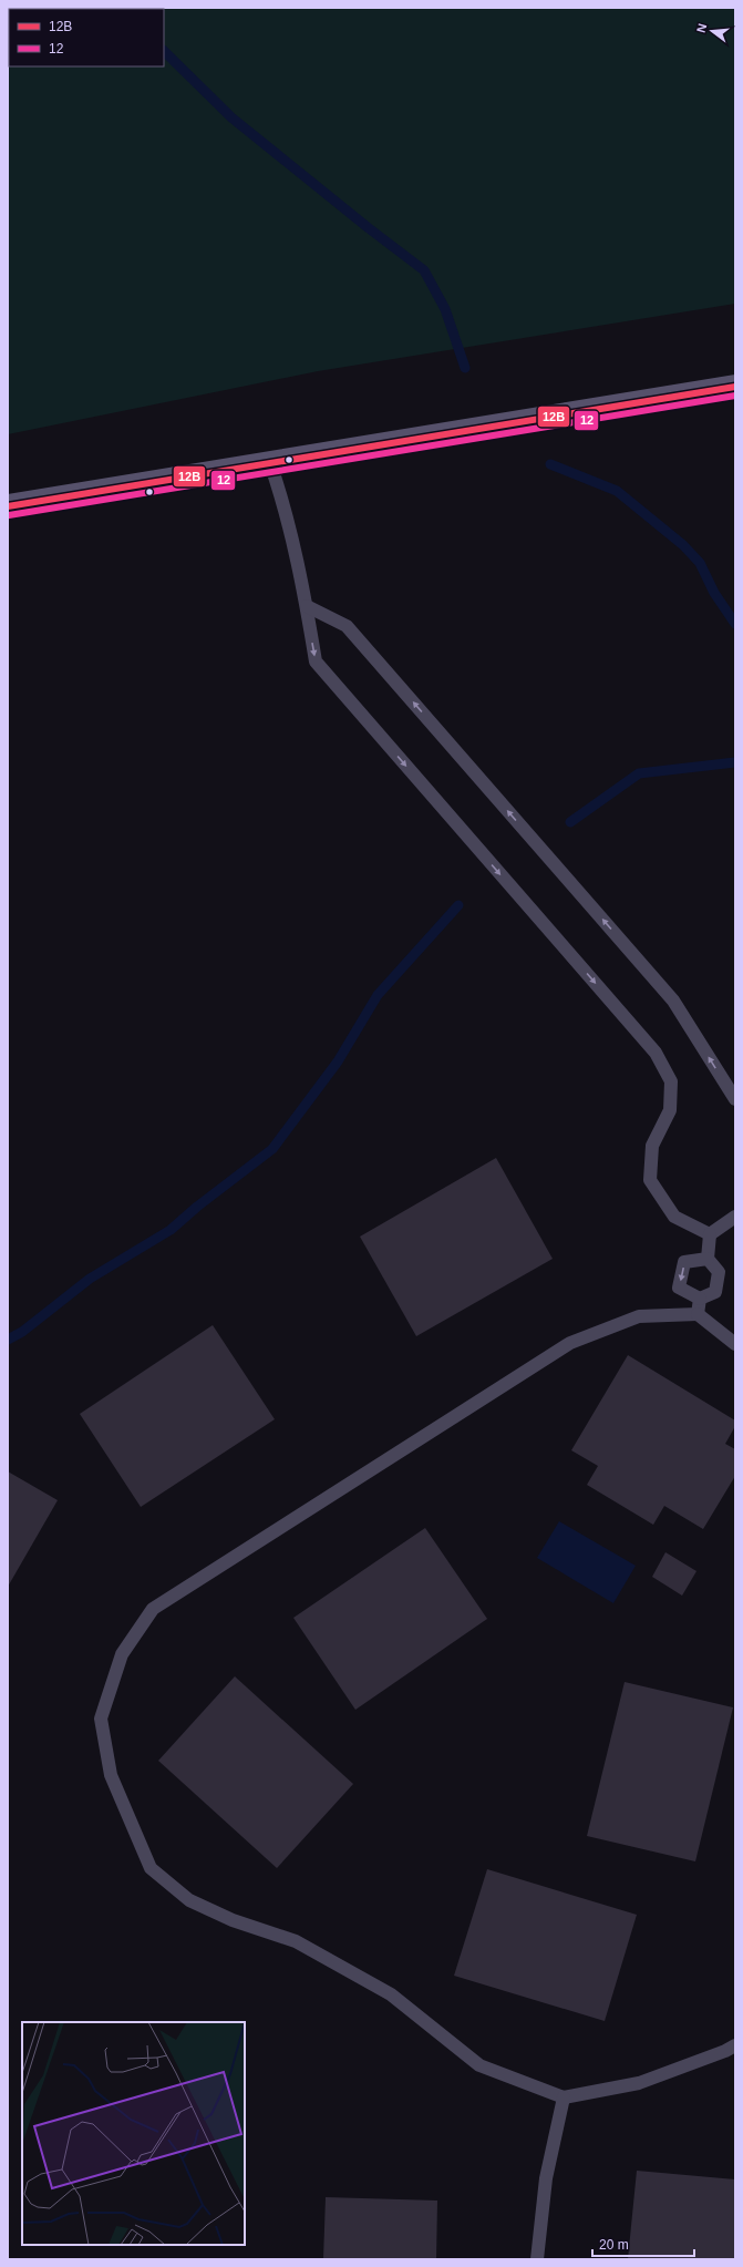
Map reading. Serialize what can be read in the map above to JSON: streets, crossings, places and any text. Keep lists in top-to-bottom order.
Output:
{
  "lines": ["transit line 12B", "transit line 12"],
  "legend": ["12B", "12"],
  "scale_bar": "20 m",
  "north": "left"
}
